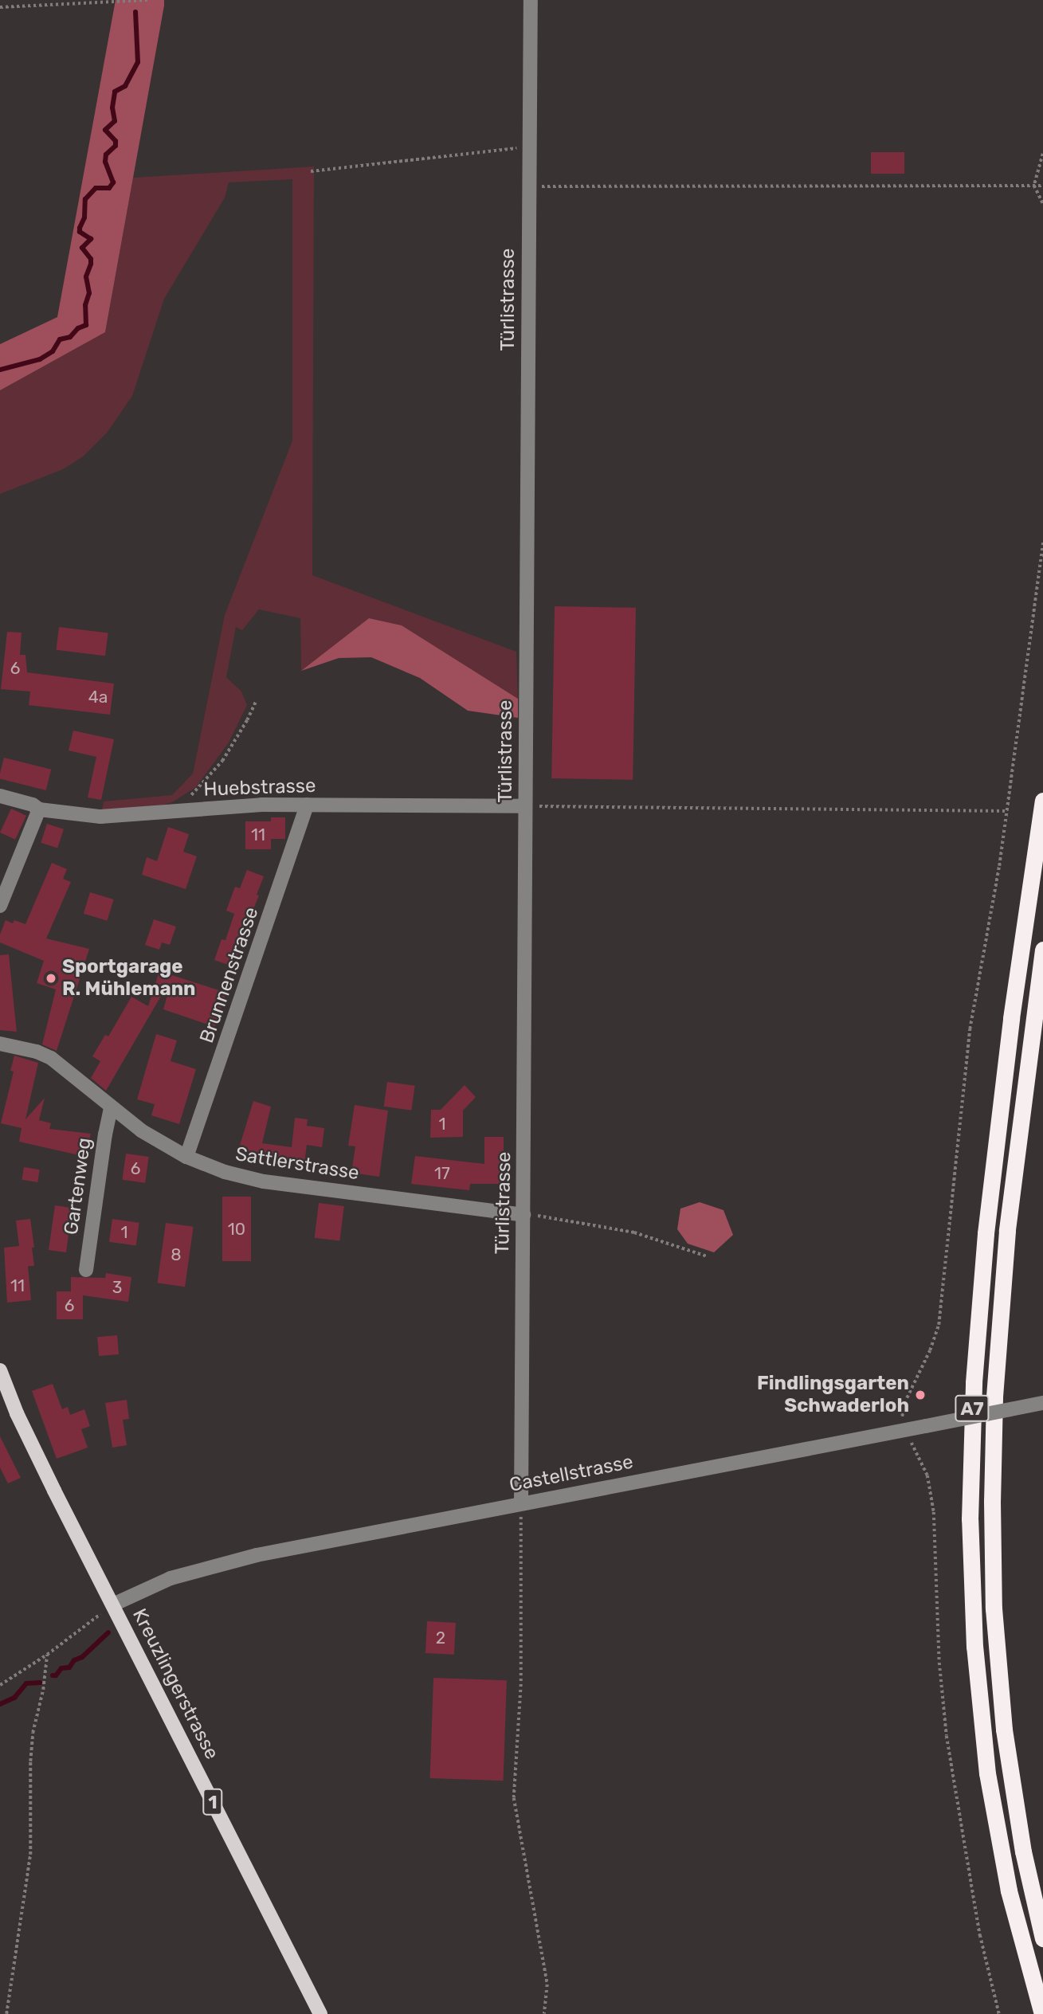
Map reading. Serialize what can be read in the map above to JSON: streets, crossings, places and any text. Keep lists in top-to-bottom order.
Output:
{
  "streets": {
    "highway": ["A7"],
    "main road": ["Kreuzlingerstrasse", "1"],
    "street": [
      "Türlistrasse",
      "Huebstrasse",
      "Brunnenstrasse",
      "Sattlerstrasse",
      "Gartenweg",
      "Castellstrasse"
    ]
  },
  "crossings": [
    ["Türlistrasse", "Huebstrasse"],
    ["Türlistrasse", "Sattlerstrasse"],
    ["Türlistrasse", "Castellstrasse"],
    ["Huebstrasse", "Brunnenstrasse"],
    ["Brunnenstrasse", "Sattlerstrasse"],
    ["Sattlerstrasse", "Gartenweg"],
    ["Castellstrasse", "Kreuzlingerstrasse"]
  ],
  "places": ["Sportgarage R. Mühlemann", "Findlingsgarten Schwaderloh"],
  "house_numbers": [
    "6",
    "4a",
    "11",
    "1",
    "6",
    "17",
    "10",
    "1",
    "8",
    "11",
    "3",
    "6",
    "2"
  ]
}
